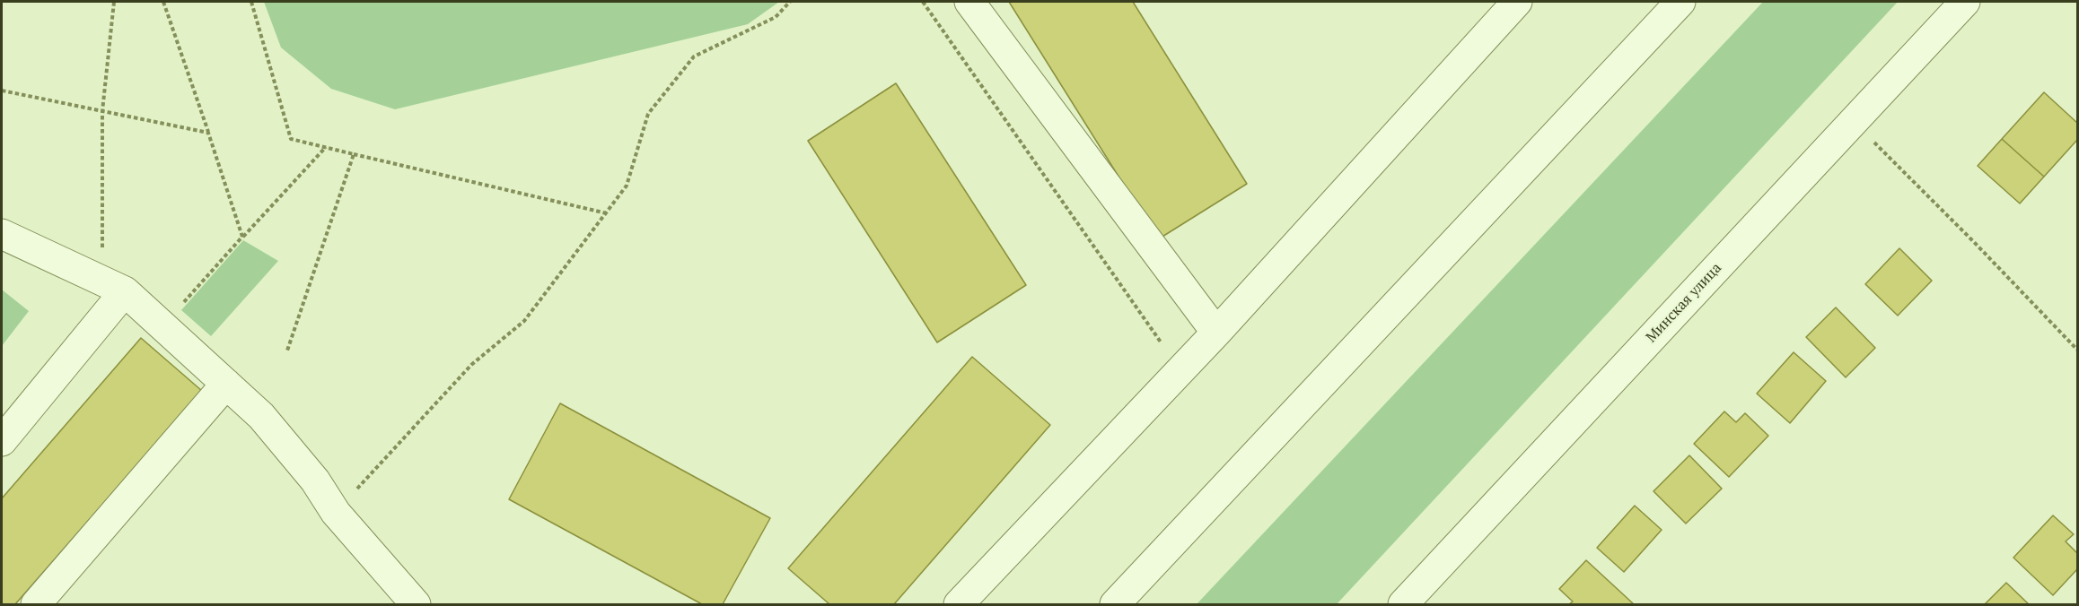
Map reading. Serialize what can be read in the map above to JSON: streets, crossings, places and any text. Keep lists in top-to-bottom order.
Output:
{
  "streets": {
    "street": ["Минская улица"]
  }
}
